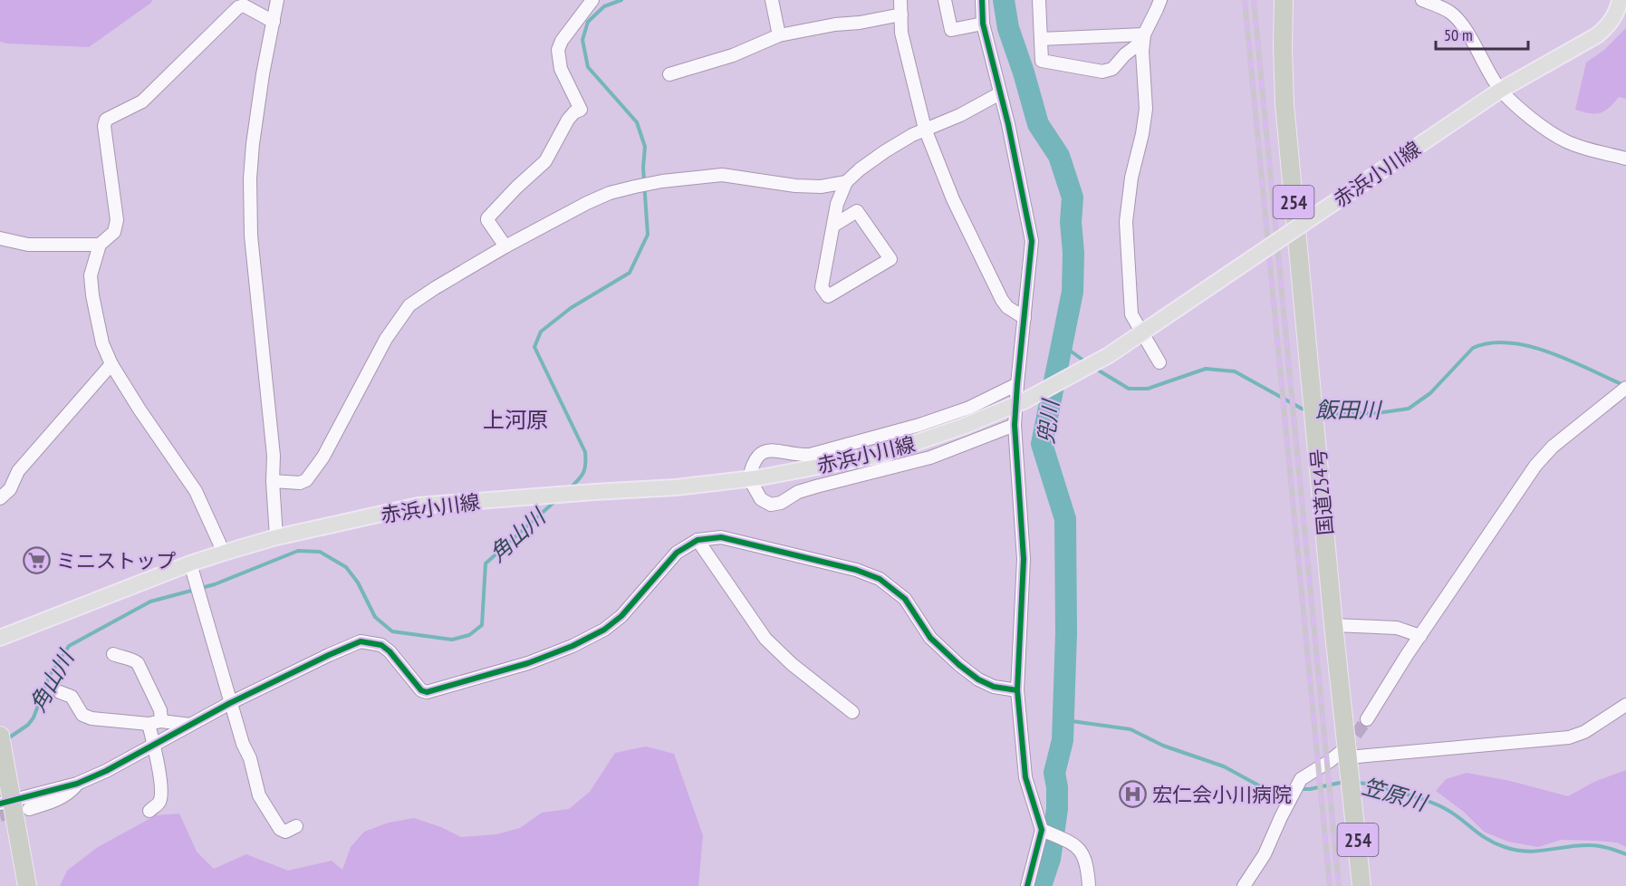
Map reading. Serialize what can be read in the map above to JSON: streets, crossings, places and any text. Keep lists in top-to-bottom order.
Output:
{
  "streets": {
    "highway": ["254", "国道254号"],
    "main road": ["赤浜小川線"]
  },
  "districts": ["上河原"],
  "water": [
    "飯田川",
    "兜川",
    "角山川",
    "笠原川"
  ],
  "places": {
    "supermarket": ["ミニストップ"],
    "hospital": ["宏仁会小川病院"]
  },
  "scale_bar": "50 m"
}
